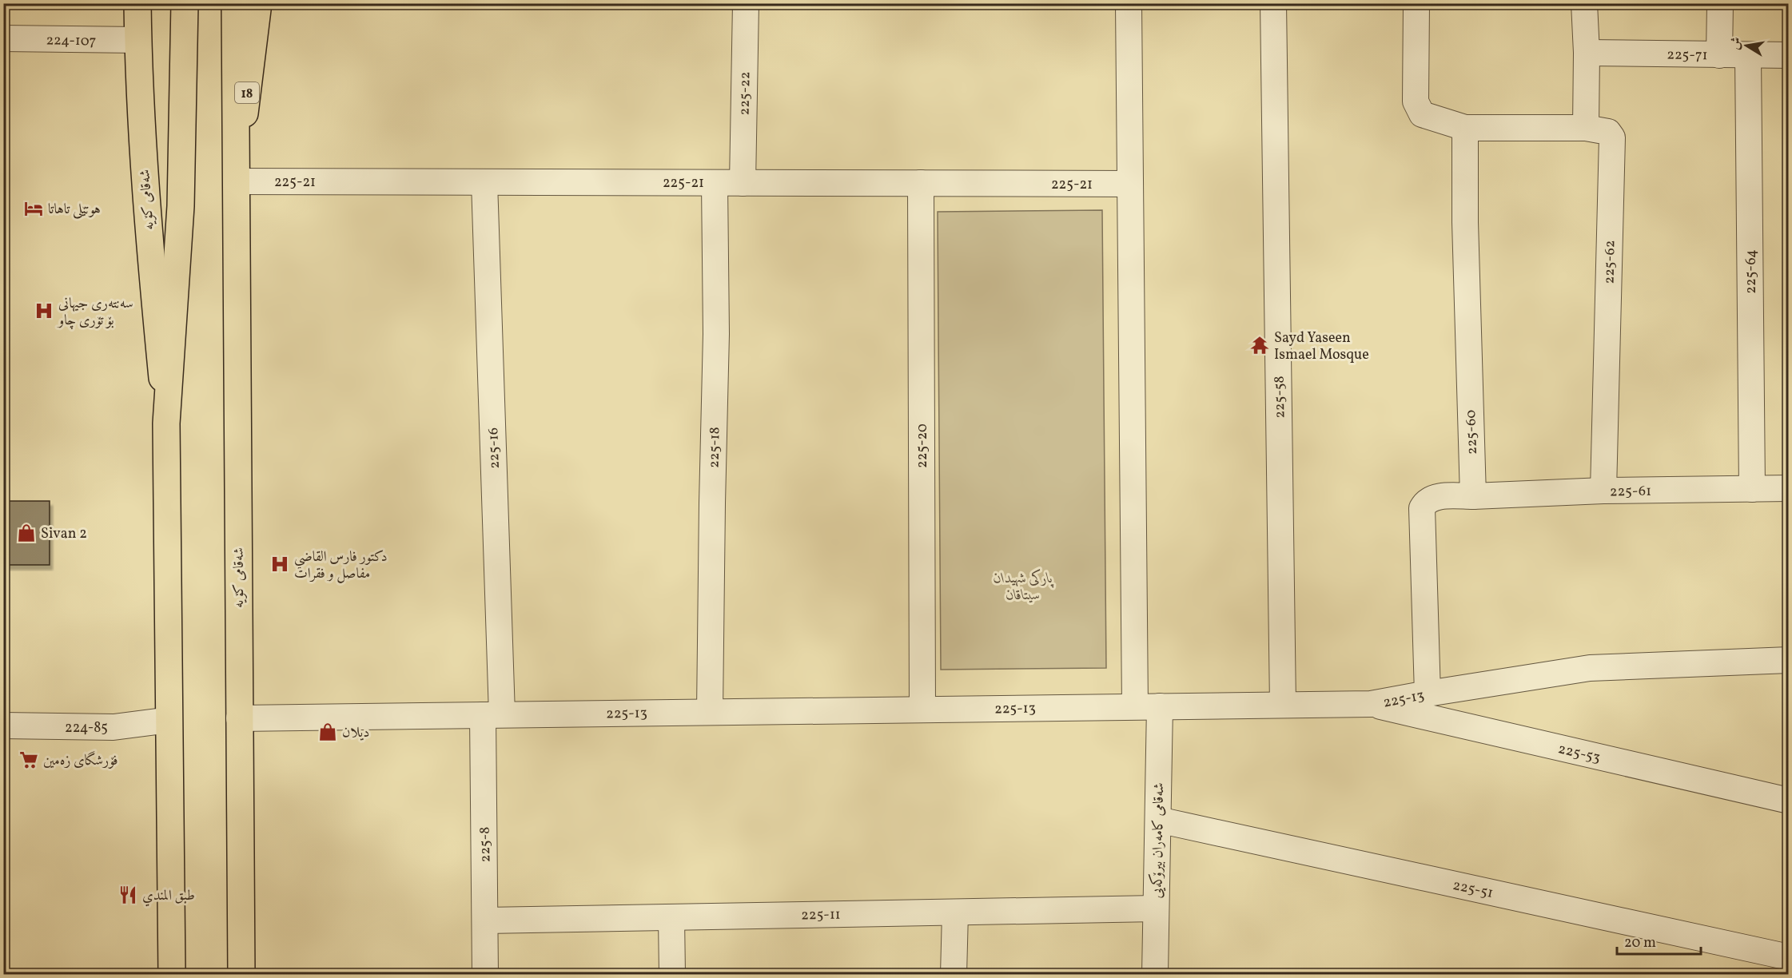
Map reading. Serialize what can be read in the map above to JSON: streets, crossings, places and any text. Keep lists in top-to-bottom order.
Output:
{
  "streets": {
    "main road": ["18", "شەقامی کۆیە"],
    "street": [
      "224-107",
      "225-71",
      "225-22",
      "225-21",
      "225-62",
      "225-64",
      "225-58",
      "225-60",
      "225-20",
      "225-18",
      "225-16",
      "225-61",
      "225-13",
      "224-85",
      "225-53",
      "شه‌قامی كامەران بیرۆكەیی",
      "225-8",
      "225-51",
      "225-11"
    ]
  },
  "crossings": [
    ["224-107", "شەقامی کۆیە"],
    ["225-71", "225-64"],
    ["225-22", "225-21"],
    ["225-21", "شەقامی کۆیە"],
    ["225-21", "225-20"],
    ["225-21", "225-18"],
    ["225-21", "225-16"],
    ["شەقامی کۆیە", "225-13"],
    ["شەقامی کۆیە", "224-85"],
    ["225-62", "225-60"],
    ["225-62", "225-61"],
    ["225-64", "225-61"],
    ["225-58", "225-13"],
    ["225-60", "225-61"],
    ["225-20", "225-13"],
    ["225-18", "225-13"],
    ["225-16", "225-13"],
    ["225-16", "225-8"],
    ["225-13", "225-53"],
    ["225-13", "شه‌قامی كامەران بیرۆكەیی"],
    ["225-13", "225-8"],
    ["شه‌قامی كامەران بیرۆكەیی", "225-51"],
    ["شه‌قامی كامەران بیرۆكەیی", "225-11"],
    ["225-8", "225-11"]
  ],
  "parks": ["پارکی شهیدان سیتاقان"],
  "places": {
    "hotel": ["هوتێلی تاهاتا"],
    "hospital": ["سەنتەری جیهانی بۆ تۆری چاو", "دكتور فارس القاضي مفاصل و فقرات"],
    "temple": ["Sayd Yaseen Ismael Mosque"],
    "shop": ["Sivan 2", "دیلان"],
    "supermarket": ["فۆرشگای زەمین"],
    "restaurant": ["طبق المندي"]
  },
  "scale_bar": "20 m",
  "north": "left"
}
